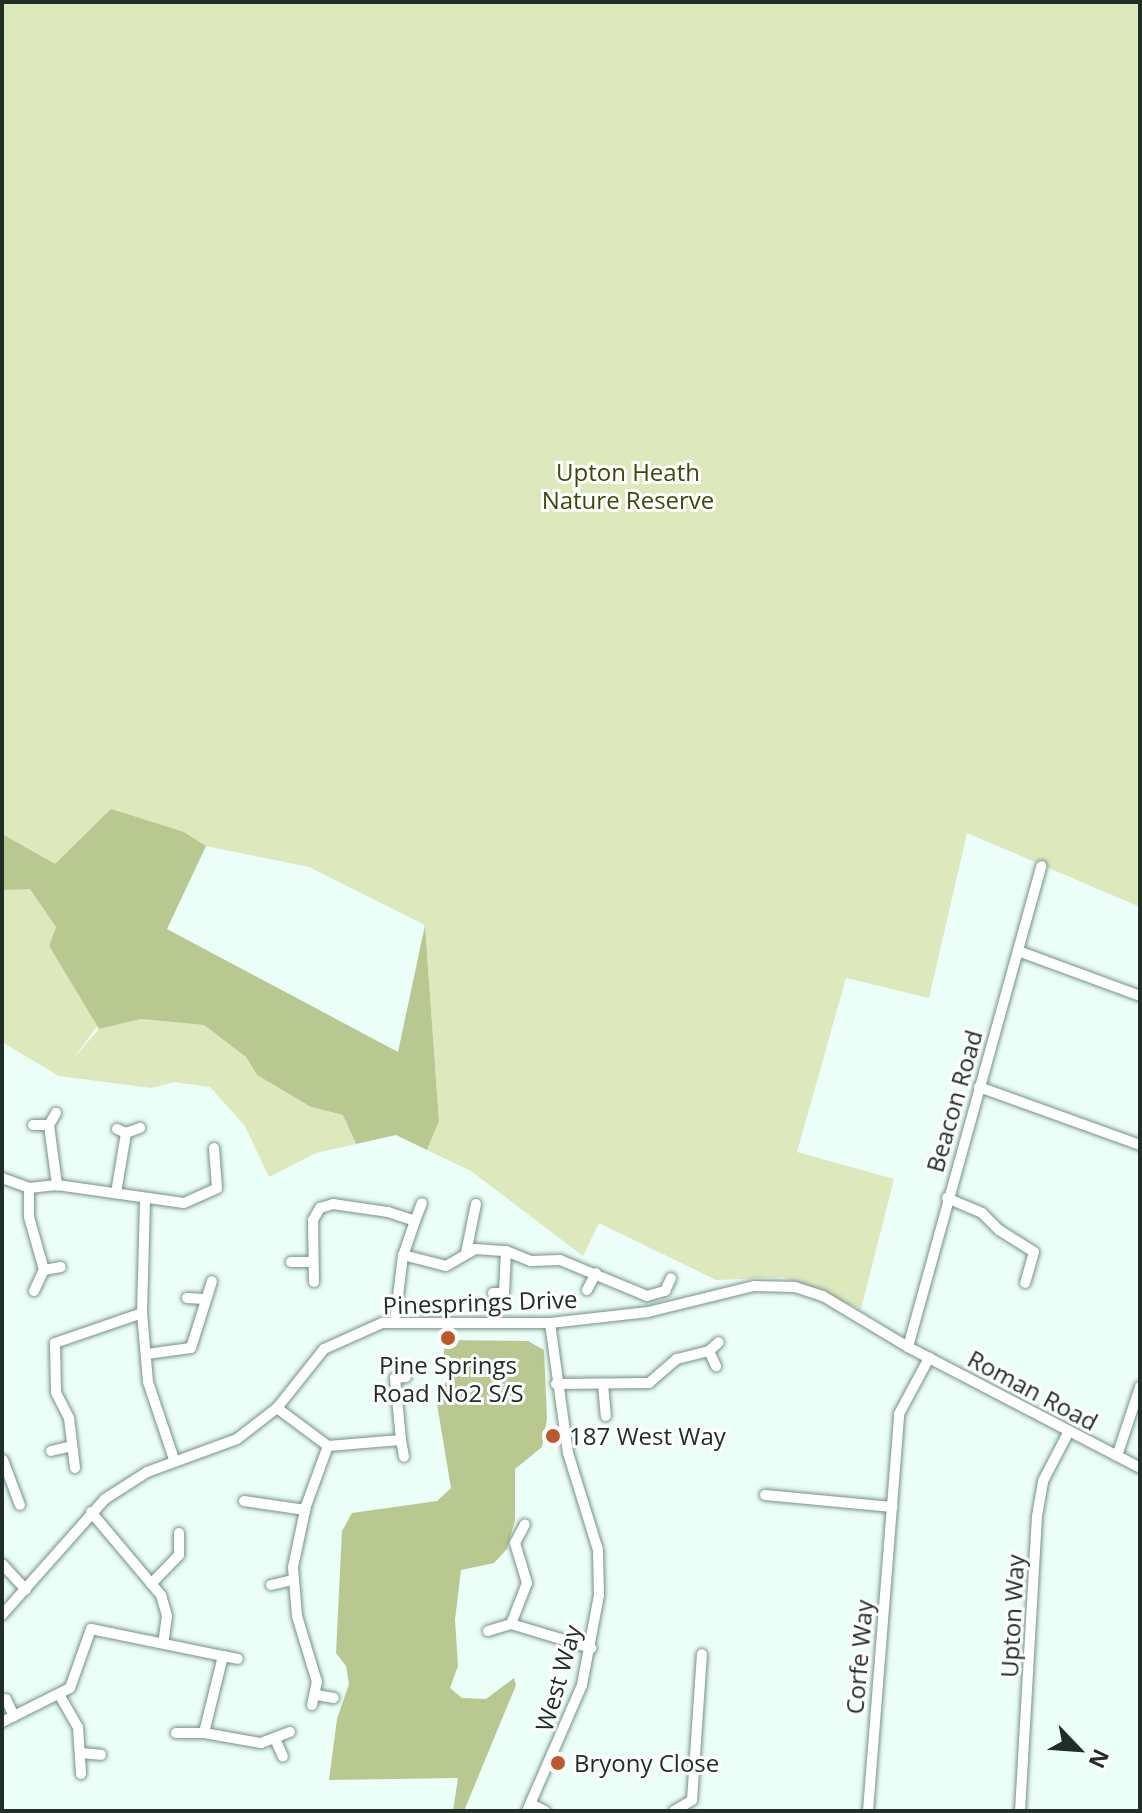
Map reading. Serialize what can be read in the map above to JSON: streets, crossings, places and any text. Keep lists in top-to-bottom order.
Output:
{
  "streets": {
    "street": [
      "Beacon Road",
      "Pinesprings Drive",
      "Roman Road",
      "Upton Way",
      "Corfe Way",
      "West Way"
    ]
  },
  "crossings": [
    ["Beacon Road", "Pinesprings Drive"],
    ["Beacon Road", "Roman Road"],
    ["Pinesprings Drive", "Roman Road"],
    ["Pinesprings Drive", "West Way"],
    ["Roman Road", "Upton Way"],
    ["Roman Road", "Corfe Way"]
  ],
  "parks": ["Upton Heath Nature Reserve"],
  "places": ["Pine Springs Road No2 S/S", "187 West Way", "Bryony Close"],
  "north": "bottom right"
}
